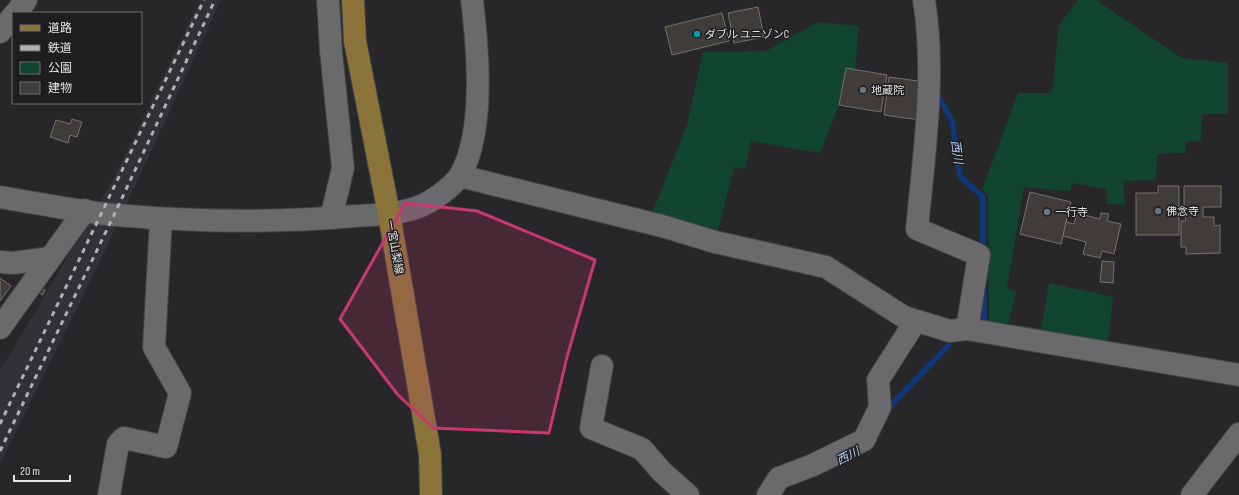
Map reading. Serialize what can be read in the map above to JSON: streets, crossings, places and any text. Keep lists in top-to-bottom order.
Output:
{
  "streets": {
    "main road": ["一宮山梨線"]
  },
  "water": ["西川"],
  "places": [
    "ダブル ユニゾンC",
    "地蔵院",
    "佛念寺",
    "一行寺"
  ],
  "legend": [
    "道路",
    "鉄道",
    "公園",
    "建物"
  ],
  "scale_bar": "20 m"
}
